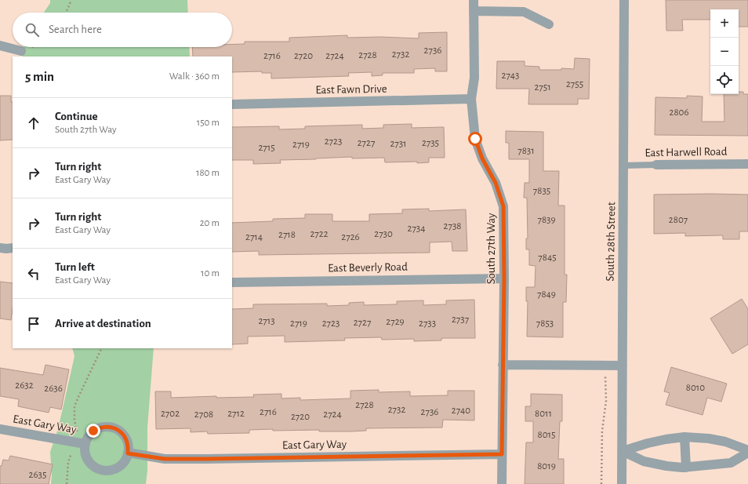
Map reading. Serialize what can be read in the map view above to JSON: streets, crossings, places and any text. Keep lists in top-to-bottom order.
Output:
{
  "streets": {
    "street": [
      "East Fawn Drive",
      "East Harwell Road",
      "South 28th Street",
      "South 27th Way",
      "East Beverly Road",
      "East Gary Way"
    ]
  },
  "crossings": [
    ["East Fawn Drive", "South 27th Way"],
    ["East Harwell Road", "South 28th Street"],
    ["South 27th Way", "East Beverly Road"],
    ["South 27th Way", "East Gary Way"]
  ],
  "house_numbers": [
    "2736",
    "2732",
    "2728",
    "2716",
    "2720",
    "2724",
    "2743",
    "2755",
    "2751",
    "2806",
    "2723",
    "2727",
    "2735",
    "2731",
    "2719",
    "2715",
    "7831",
    "7835",
    "7839",
    "2807",
    "2738",
    "2734",
    "2722",
    "2730",
    "2718",
    "2714",
    "2726",
    "7845",
    "7849",
    "2737",
    "2713",
    "2729",
    "2727",
    "2719",
    "2723",
    "2733",
    "7853",
    "2632",
    "8010",
    "2636",
    "2728",
    "2732",
    "2740",
    "2716",
    "2736",
    "2702",
    "2712",
    "8011",
    "2708",
    "2724",
    "2720",
    "8015",
    "8019",
    "2635"
  ],
  "page": {
    "map_buttons": ["+", "−"],
    "search": "Search here",
    "heading": ["5 min", "Walk · 360 m"],
    "list": [
      ["Continue", "South 27th Way", "150 m"],
      ["Turn right", "East Gary Way", "180 m"],
      ["Turn right", "East Gary Way", "20 m"],
      ["Turn left", "East Gary Way", "10 m"],
      "Arrive at destination"
    ]
  }
}
